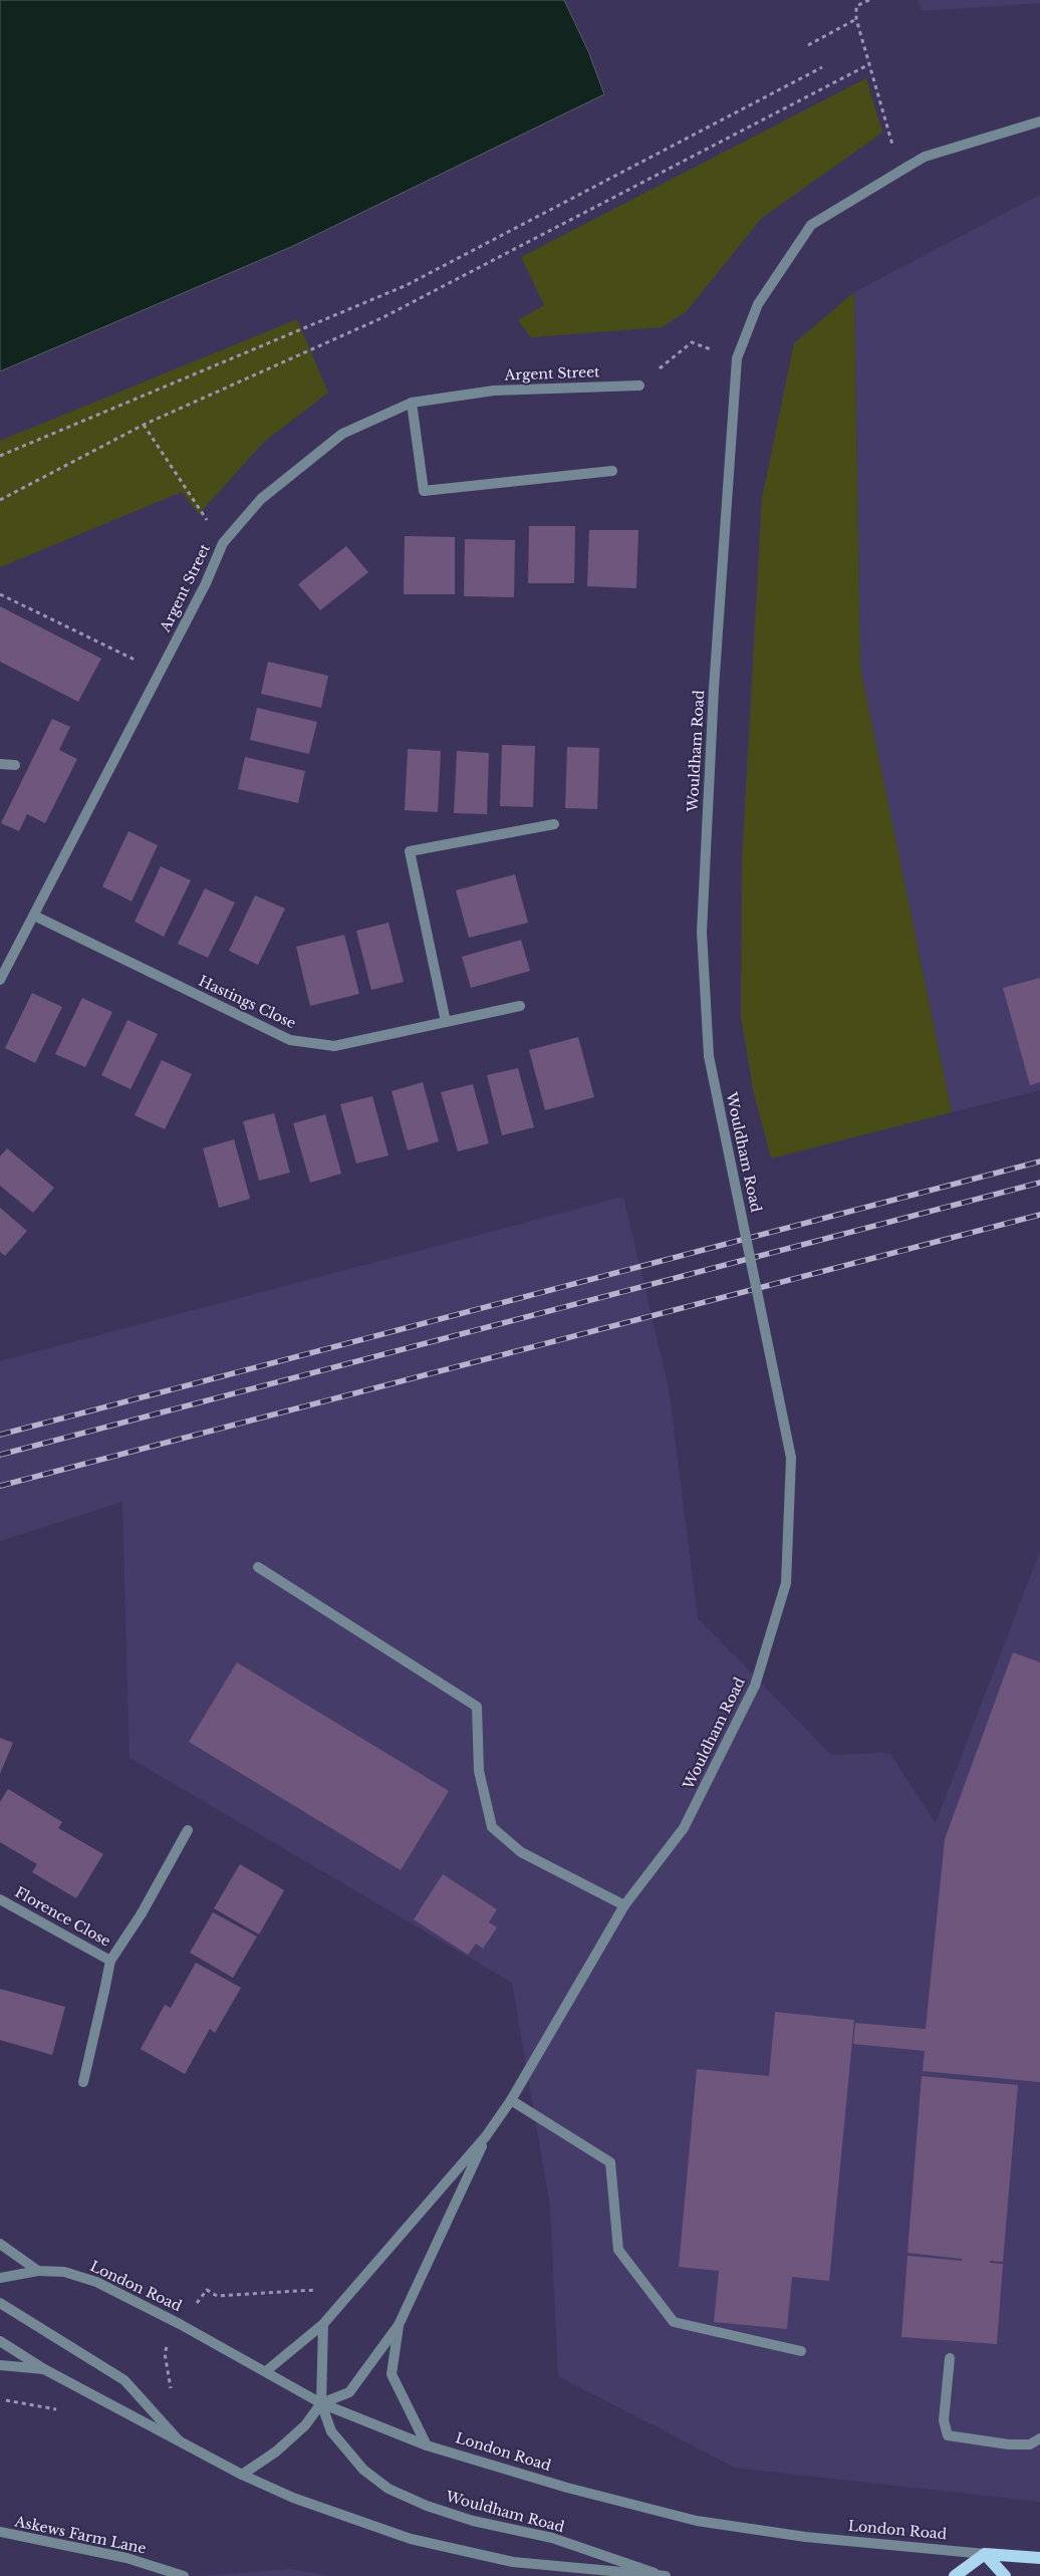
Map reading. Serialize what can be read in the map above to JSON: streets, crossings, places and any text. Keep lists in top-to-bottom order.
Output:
{
  "streets": {
    "main road": ["London Road"],
    "street": [
      "Argent Street",
      "Wouldham Road",
      "Hastings Close",
      "Florence Close",
      "Askews Farm Lane"
    ]
  },
  "crossings": [
    ["Argent Street", "Hastings Close"],
    ["Wouldham Road", "London Road"]
  ]
}
